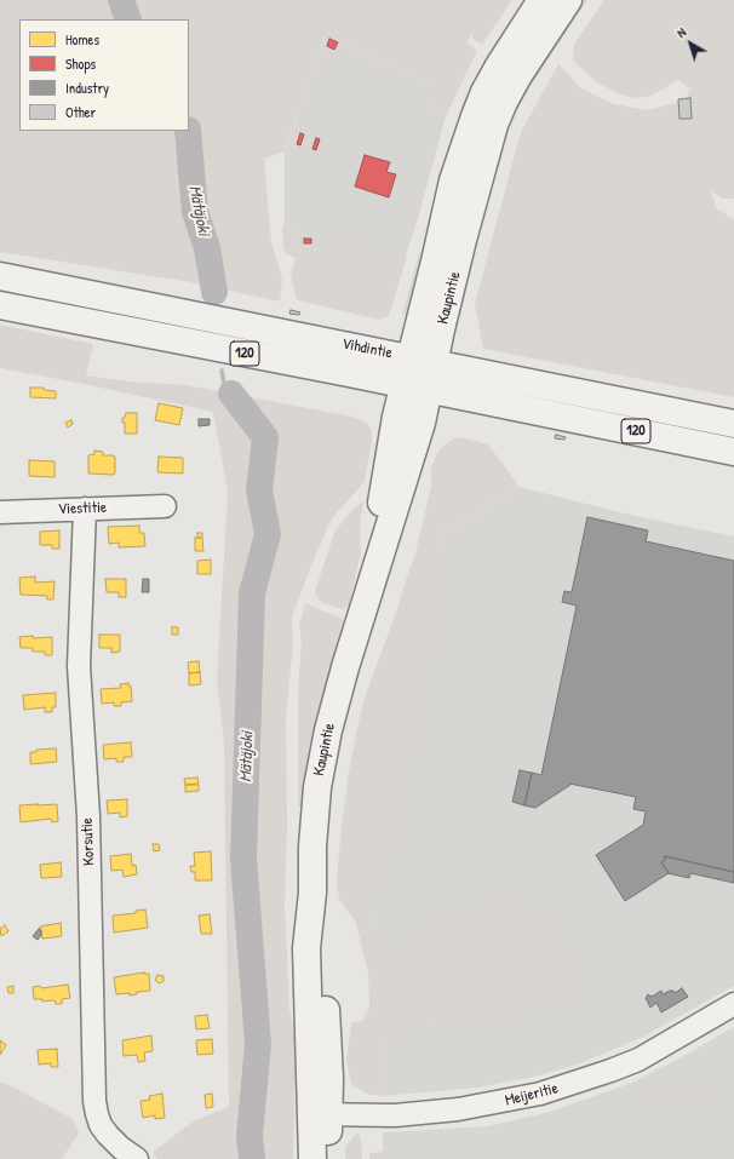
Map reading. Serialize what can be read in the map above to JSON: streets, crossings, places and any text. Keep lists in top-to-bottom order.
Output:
{
  "streets": {
    "main road": ["Kaupintie", "Vihdintie", "120"],
    "street": ["Viestitie", "Korsutie", "Meijeritie"]
  },
  "crossings": [
    ["Kaupintie", "Vihdintie"],
    ["Kaupintie", "Meijeritie"],
    ["Viestitie", "Korsutie"]
  ],
  "water": ["Mätäjoki"],
  "legend": [
    "Homes",
    "Shops",
    "Industry",
    "Other"
  ],
  "north": "top left"
}
